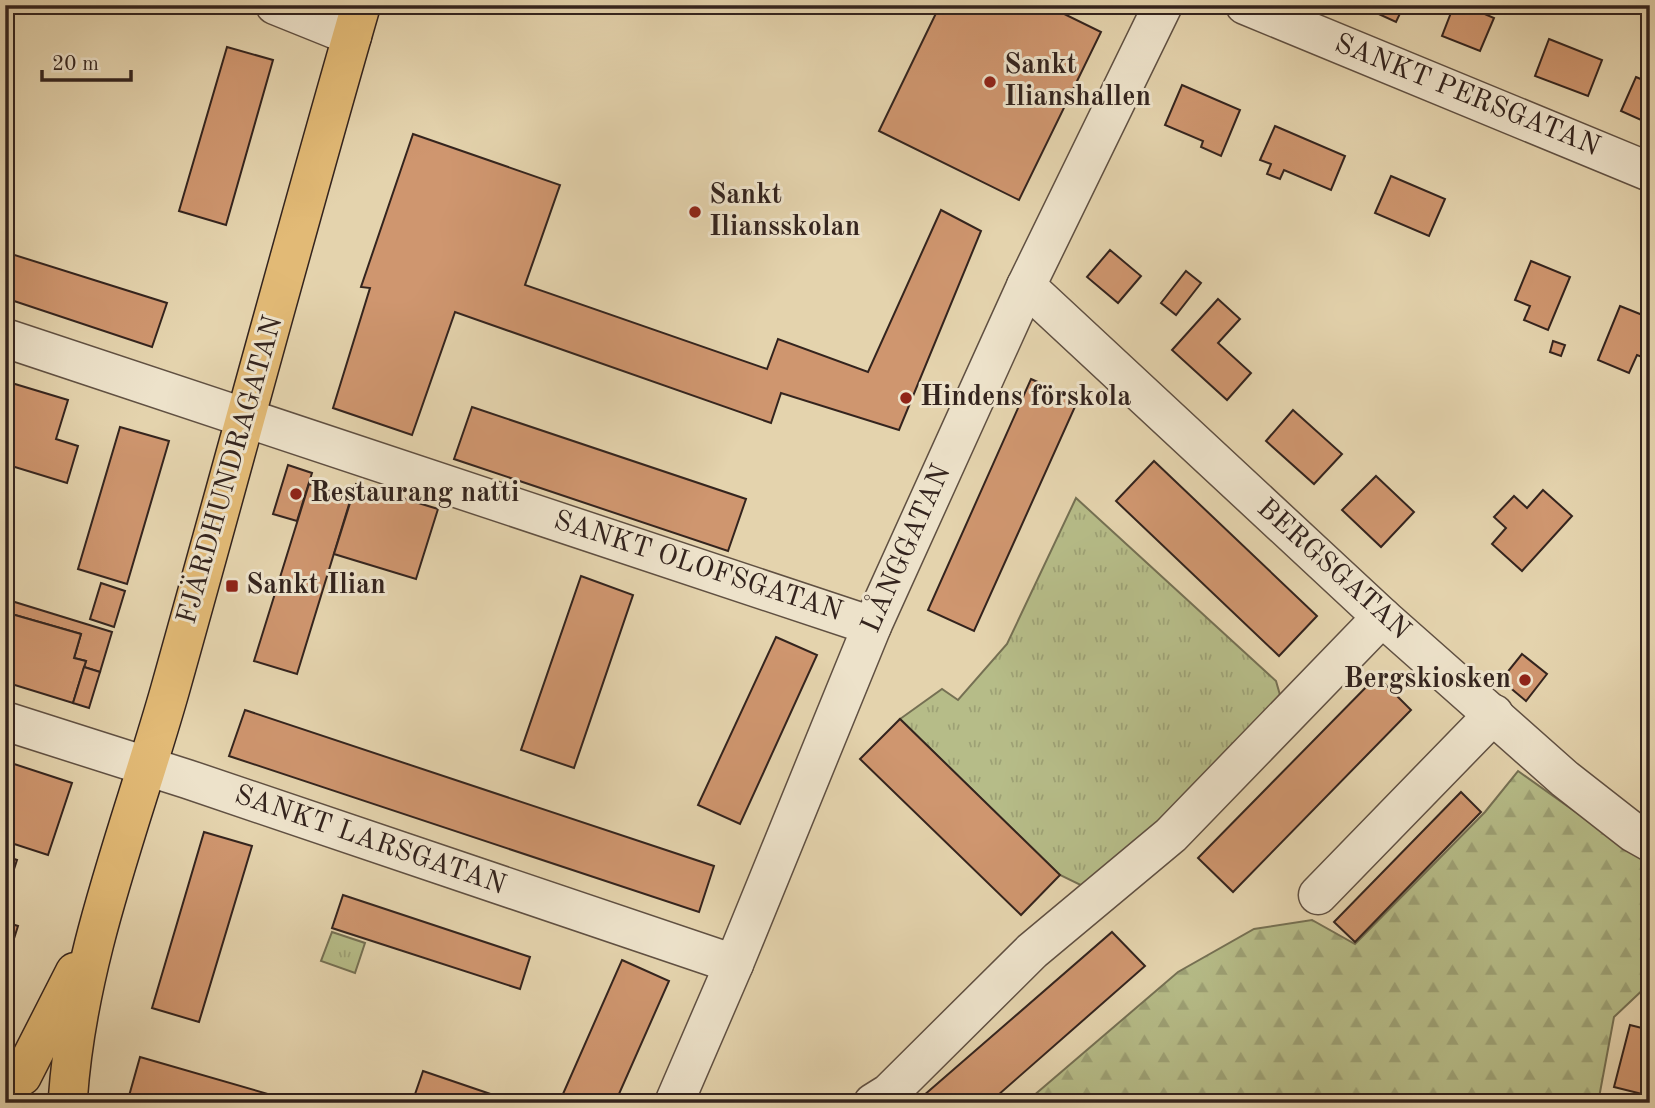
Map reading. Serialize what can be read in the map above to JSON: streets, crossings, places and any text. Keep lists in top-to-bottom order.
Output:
{
  "streets": {
    "main road": ["FJÄRDHUNDRAGATAN"],
    "street": [
      "SANKT PERSGATAN",
      "LÅNGGATAN",
      "SANKT OLOFSGATAN",
      "BERGSGATAN",
      "SANKT LARSGATAN"
    ]
  },
  "crossings": [
    ["FJÄRDHUNDRAGATAN", "SANKT OLOFSGATAN"],
    ["FJÄRDHUNDRAGATAN", "SANKT LARSGATAN"],
    ["LÅNGGATAN", "SANKT OLOFSGATAN"],
    ["LÅNGGATAN", "BERGSGATAN"],
    ["LÅNGGATAN", "SANKT LARSGATAN"]
  ],
  "places": {
    "other": [
      "Sankt Ilianshallen",
      "Sankt Iliansskolan",
      "Hindens förskola",
      "Restaurang natti",
      "Bergskiosken"
    ],
    "transit": ["Sankt Ilian"]
  },
  "scale_bar": "20 m"
}
